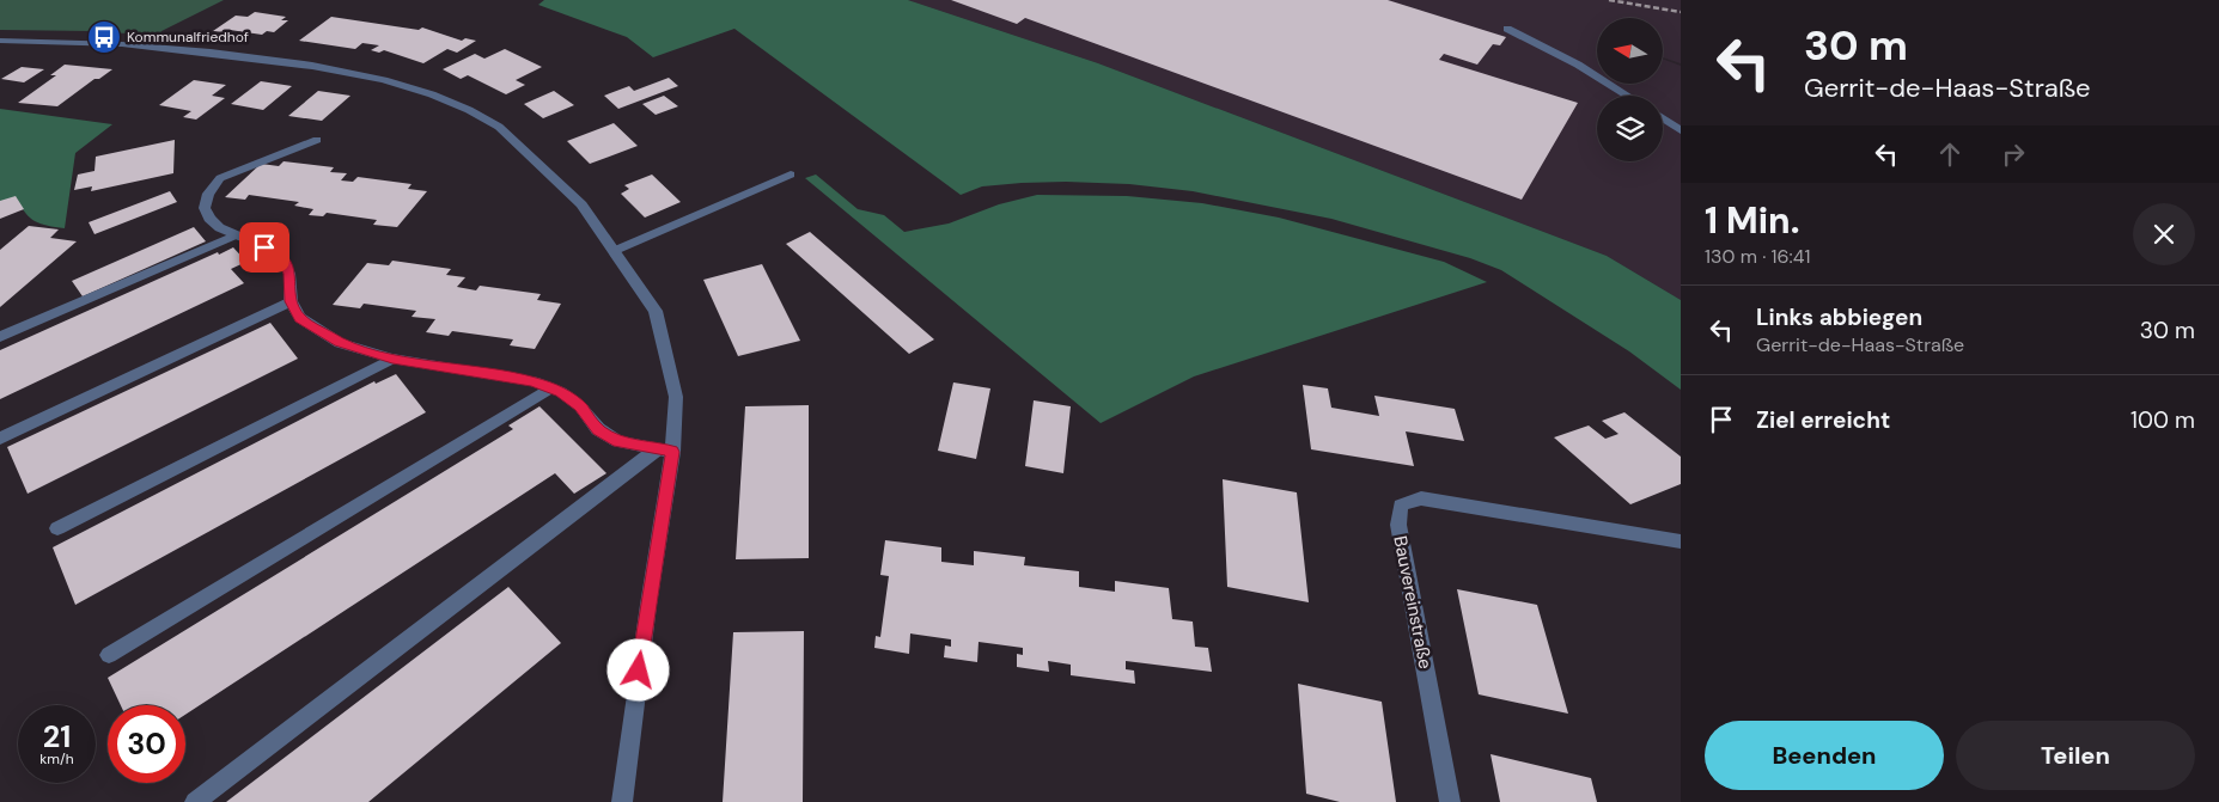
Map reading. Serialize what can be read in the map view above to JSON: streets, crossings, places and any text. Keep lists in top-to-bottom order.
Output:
{
  "streets": {
    "street": ["Bauvereinstraße"]
  },
  "places": {
    "bus stop": ["Kommunalfriedhof"]
  },
  "north": "left",
  "page": {
    "turn": ["30 m", "Gerrit-de-Haas-Straße"],
    "heading": ["1 Min.", "130 m · 16:41"],
    "list": [
      {
        "name": "Links abbiegen",
        "note": "Gerrit-de-Haas-Straße",
        "value": "30 m"
      },
      {
        "name": "Ziel erreicht",
        "value": "100 m"
      }
    ],
    "speed": "21 km/h",
    "limit": "30",
    "buttons": ["Beenden", "Teilen"]
  }
}
